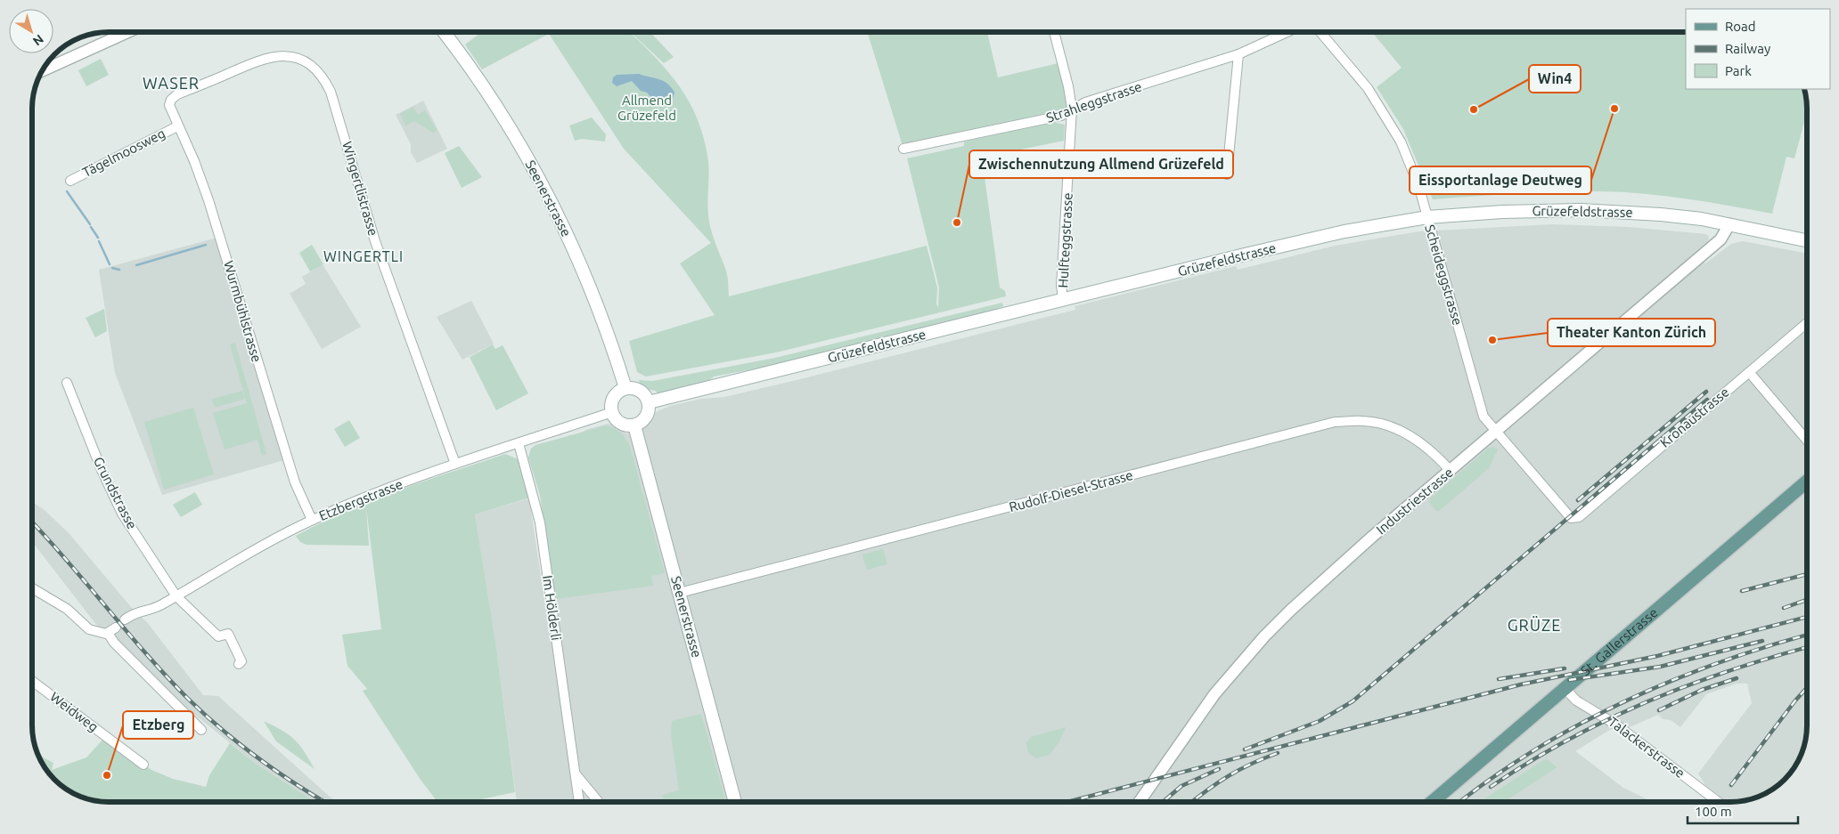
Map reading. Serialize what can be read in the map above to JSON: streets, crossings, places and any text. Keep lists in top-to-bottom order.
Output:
{
  "streets": {
    "main road": ["Seenerstrasse", "Grüzefeldstrasse", "St. Gallerstrasse"],
    "street": [
      "Strahleggstrasse",
      "Tägelmoosweg",
      "Wingertlistrasse",
      "Hulfteggstrasse",
      "Scheideggstrasse",
      "Wurmbühlstrasse",
      "Kronaustrasse",
      "Rudolf-Diesel-Strasse",
      "Grundstrasse",
      "Etzbergstrasse",
      "Industriestrasse",
      "Im Hölderli",
      "Weidweg",
      "Talackerstrasse"
    ]
  },
  "crossings": [
    ["Strahleggstrasse", "Hulfteggstrasse"],
    ["Tägelmoosweg", "Wurmbühlstrasse"],
    ["Wingertlistrasse", "Wurmbühlstrasse"],
    ["Wingertlistrasse", "Etzbergstrasse"],
    ["Seenerstrasse", "Grüzefeldstrasse"],
    ["Seenerstrasse", "Rudolf-Diesel-Strasse"],
    ["Seenerstrasse", "Etzbergstrasse"],
    ["Grüzefeldstrasse", "Hulfteggstrasse"],
    ["Grüzefeldstrasse", "Scheideggstrasse"],
    ["Grüzefeldstrasse", "Etzbergstrasse"],
    ["Grüzefeldstrasse", "Industriestrasse"],
    ["Scheideggstrasse", "Kronaustrasse"],
    ["Scheideggstrasse", "Industriestrasse"],
    ["Wurmbühlstrasse", "Etzbergstrasse"],
    ["Rudolf-Diesel-Strasse", "Industriestrasse"],
    ["Grundstrasse", "Etzbergstrasse"],
    ["Etzbergstrasse", "Im Hölderli"],
    ["St. Gallerstrasse", "Talackerstrasse"]
  ],
  "districts": ["WASER", "WINGERTLI", "GRÜZE"],
  "parks": ["Allmend Grüzefeld"],
  "places": [
    "Eissportanlage Deutweg",
    "Win4",
    "Zwischennutzung Allmend Grüzefeld",
    "Theater Kanton Zürich",
    "Etzberg"
  ],
  "legend": ["Road", "Railway", "Park"],
  "scale_bar": "100 m",
  "north": "bottom right"
}
